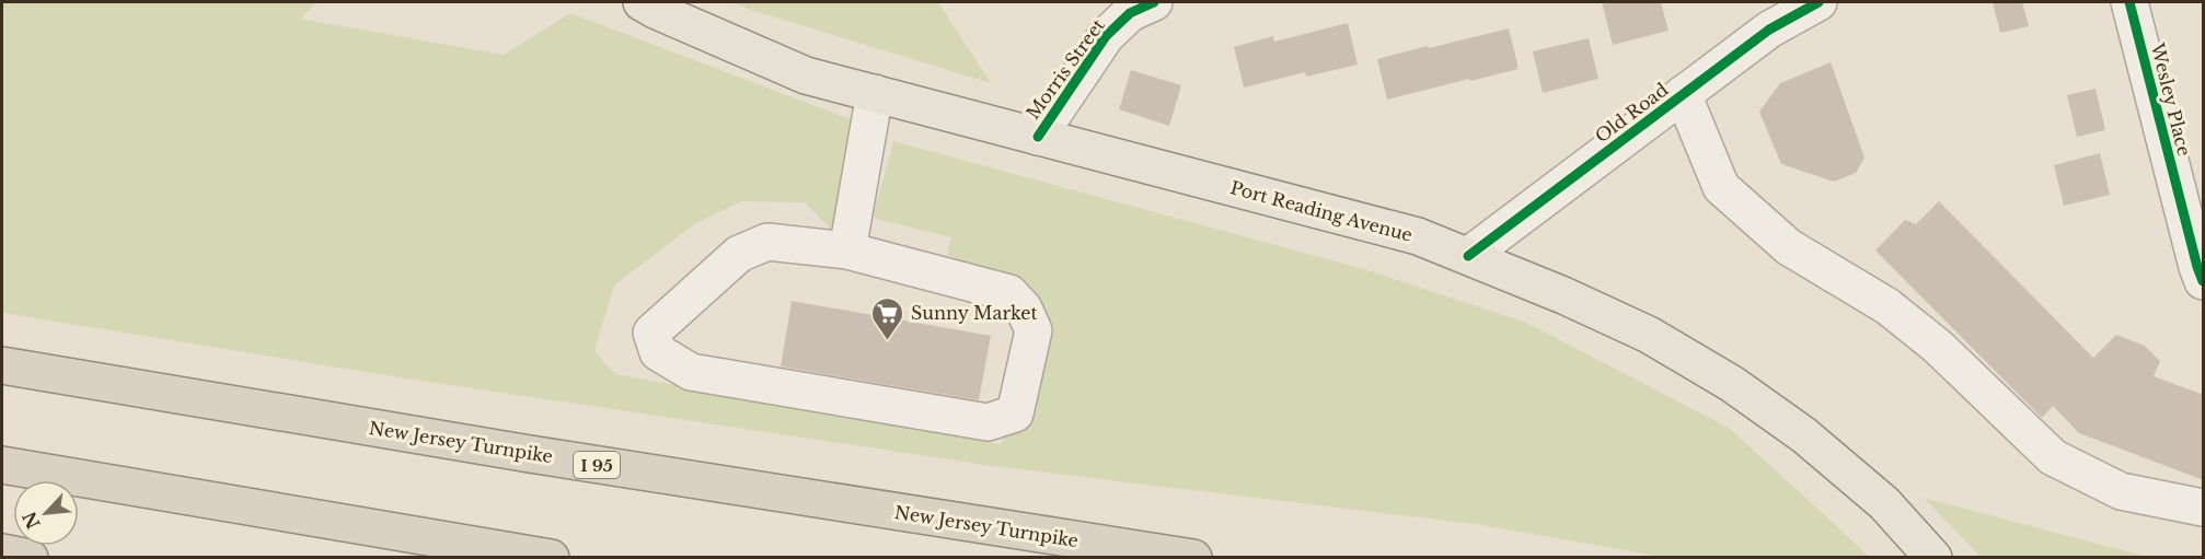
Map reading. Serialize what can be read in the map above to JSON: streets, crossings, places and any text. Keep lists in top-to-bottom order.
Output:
{
  "streets": {
    "highway": ["New Jersey Turnpike", "I 95"],
    "main road": ["Port Reading Avenue"],
    "street": ["Morris Street", "Wesley Place", "Old Road"]
  },
  "crossings": [
    ["Morris Street", "Port Reading Avenue"],
    ["Old Road", "Port Reading Avenue"]
  ],
  "places": {
    "supermarket": ["Sunny Market"]
  },
  "north": "bottom left"
}
